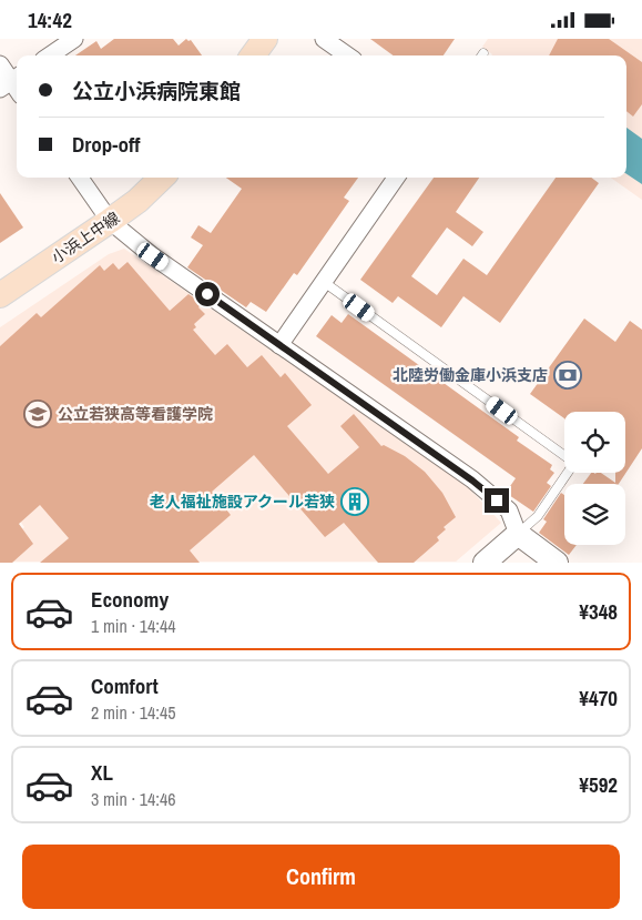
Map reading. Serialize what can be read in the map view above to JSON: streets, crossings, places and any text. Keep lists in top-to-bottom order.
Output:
{
  "streets": {
    "main road": ["小浜上中線"]
  },
  "places": {
    "bank": ["北陸労働金庫小浜支店"],
    "school or university": ["公立若狭高等看護学院"],
    "building": ["老人福祉施設アクール若狭"]
  },
  "page": {
    "status": "14:42",
    "banner": ["公立小浜病院東館", "Drop-off"],
    "list": [
      {
        "name": "Economy",
        "note": "1 min · 14:44",
        "value": "¥348"
      },
      {
        "name": "Comfort",
        "note": "2 min · 14:45",
        "value": "¥470"
      },
      {
        "name": "XL",
        "note": "3 min · 14:46",
        "value": "¥592"
      }
    ],
    "buttons": "Confirm"
  }
}
